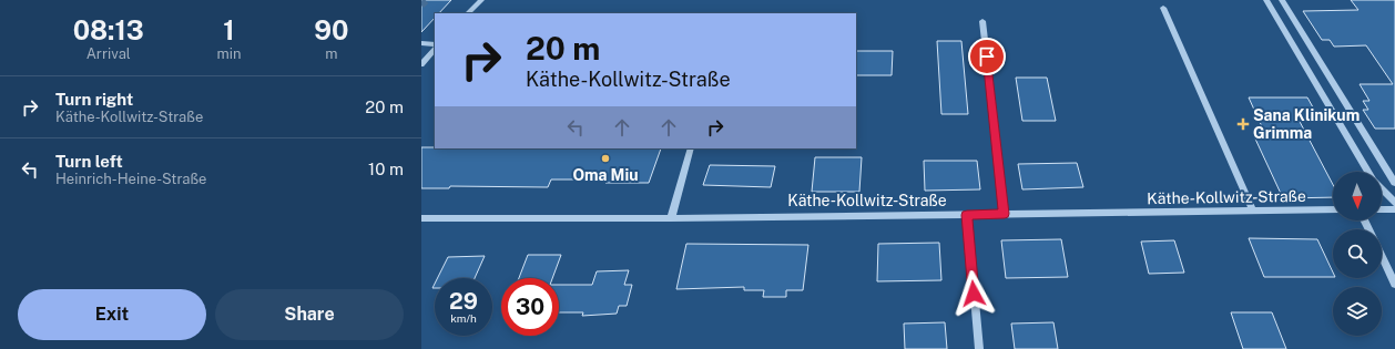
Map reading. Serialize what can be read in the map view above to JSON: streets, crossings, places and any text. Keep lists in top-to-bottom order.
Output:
{
  "streets": {
    "street": ["Käthe-Kollwitz-Straße"]
  },
  "places": {
    "health": ["Sana Klinikum Grimma"],
    "other": ["Oma Miu"]
  },
  "north": "bottom",
  "page": {
    "eta": [
      "08:13",
      "Arrival",
      "1",
      "min",
      "90",
      "m"
    ],
    "turn": ["20 m", "Käthe-Kollwitz-Straße"],
    "list": [
      {
        "name": "Turn right",
        "note": "Käthe-Kollwitz-Straße",
        "value": "20 m"
      },
      {
        "name": "Turn left",
        "note": "Heinrich-Heine-Straße",
        "value": "10 m"
      }
    ],
    "speed": "29 km/h",
    "limit": "30",
    "buttons": ["Exit", "Share"]
  }
}
